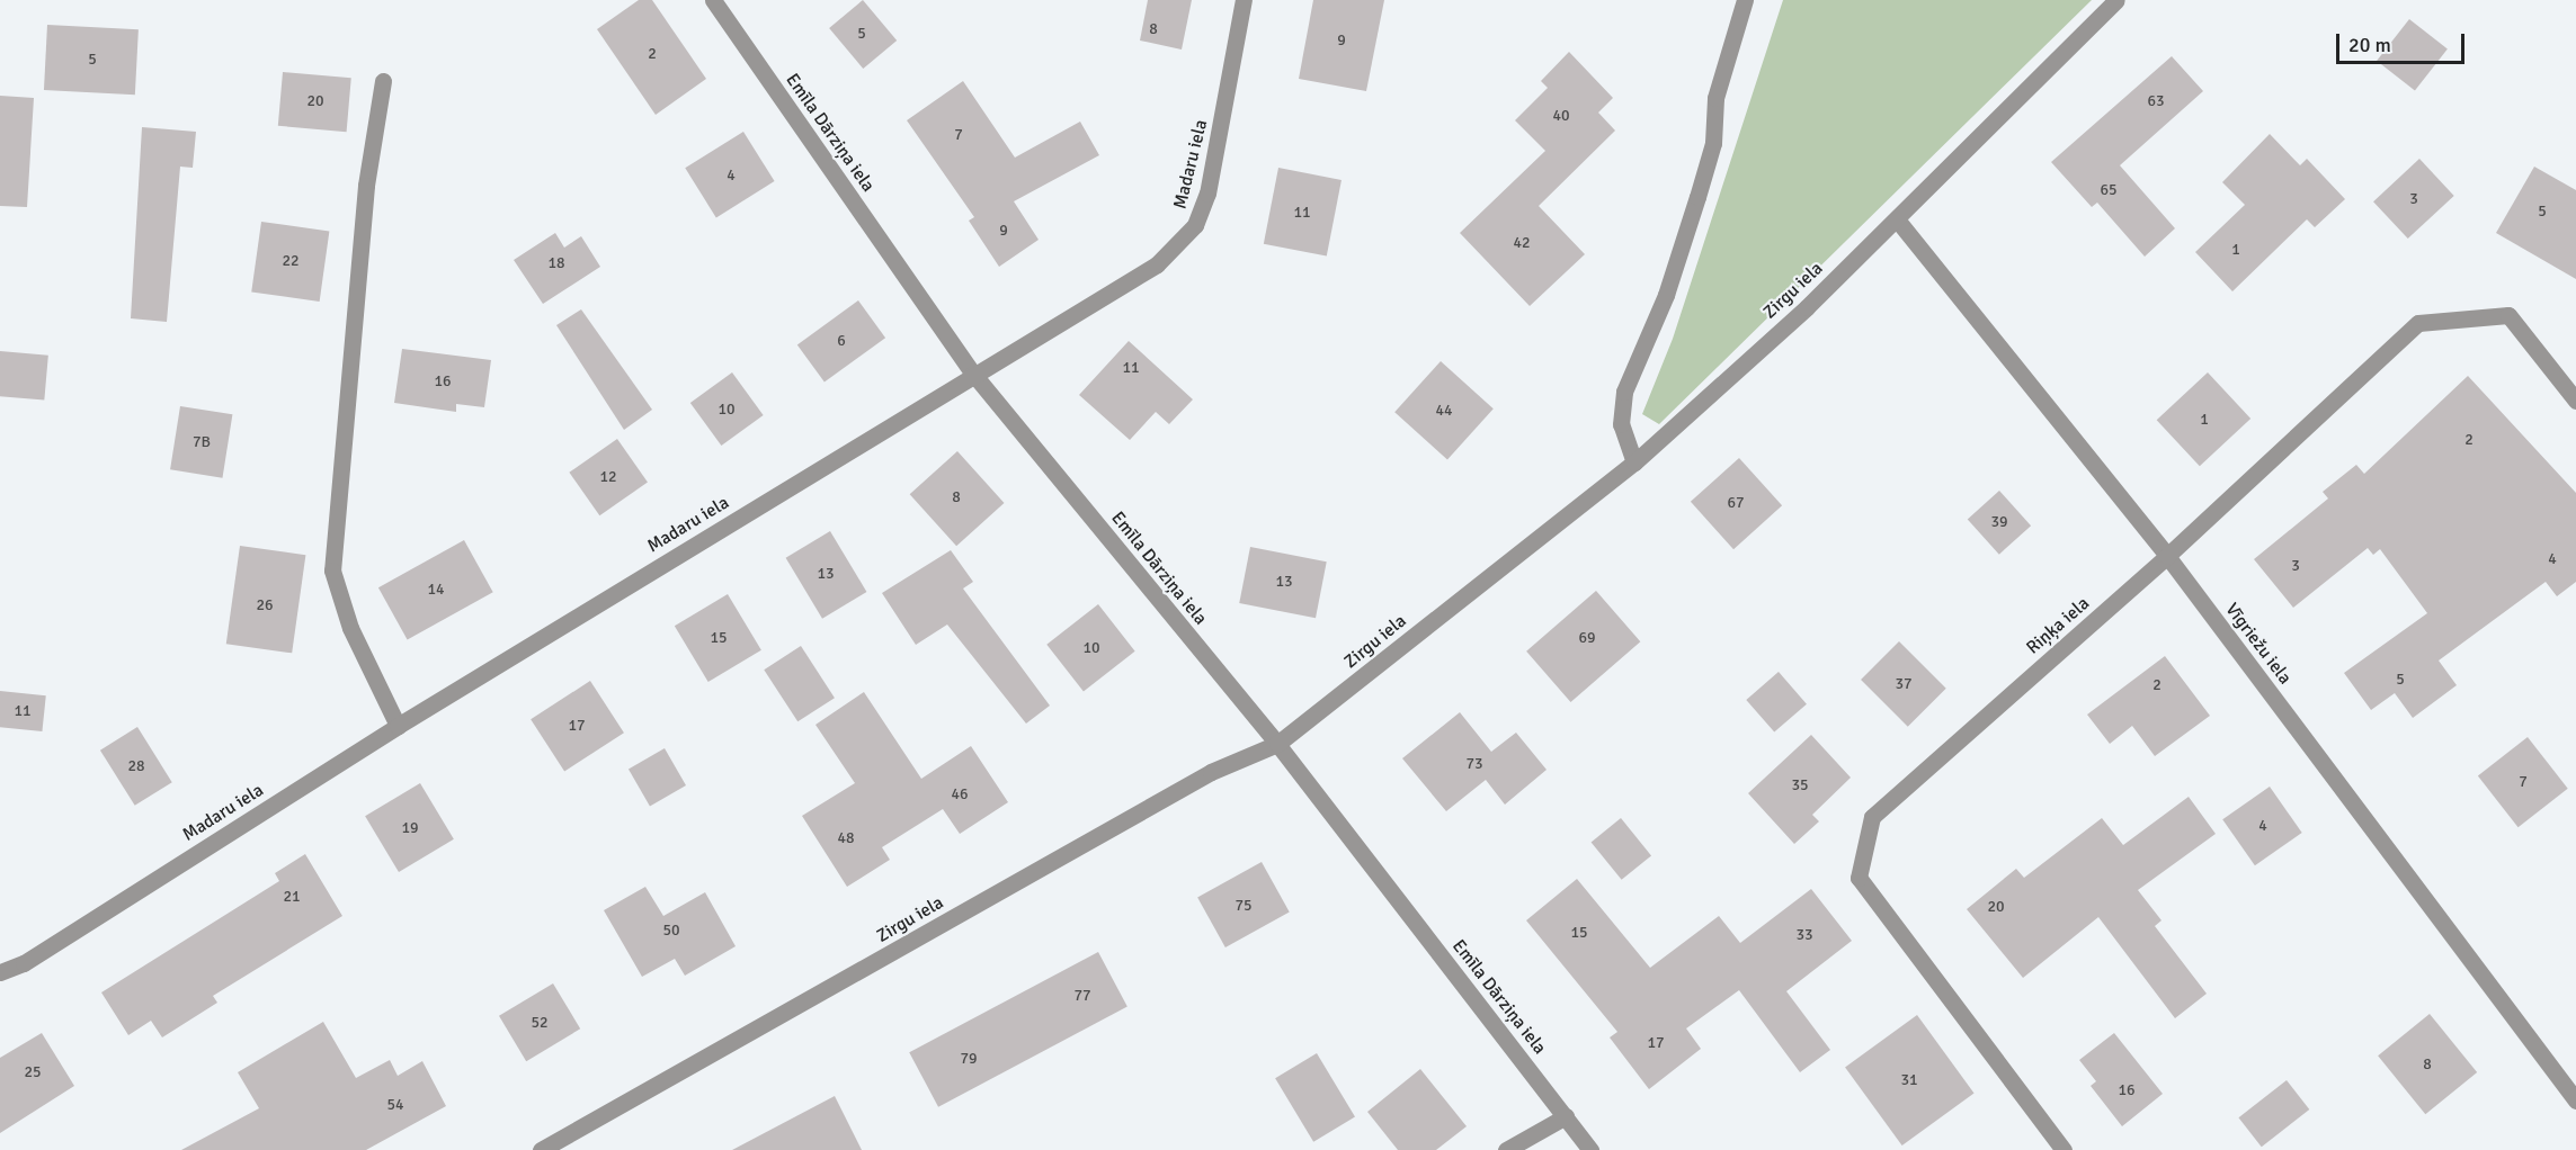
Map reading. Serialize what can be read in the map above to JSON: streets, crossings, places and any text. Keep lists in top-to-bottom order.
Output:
{
  "streets": {
    "street": [
      "Emīla Dārziņa iela",
      "Madaru iela",
      "Zirgu iela",
      "Riņķa iela",
      "Vīgriežu iela"
    ]
  },
  "crossings": [
    ["Emīla Dārziņa iela", "Madaru iela"],
    ["Emīla Dārziņa iela", "Zirgu iela"],
    ["Zirgu iela", "Vīgriežu iela"],
    ["Riņķa iela", "Vīgriežu iela"]
  ],
  "house_numbers": [
    "8",
    "5",
    "9",
    "2",
    "5",
    "20",
    "63",
    "40",
    "7",
    "4",
    "65",
    "3",
    "5",
    "11",
    "9",
    "42",
    "1",
    "22",
    "18",
    "6",
    "11",
    "16",
    "10",
    "44",
    "1",
    "2",
    "7B",
    "12",
    "8",
    "67",
    "39",
    "4",
    "3",
    "13",
    "13",
    "14",
    "26",
    "15",
    "69",
    "10",
    "5",
    "37",
    "2",
    "11",
    "17",
    "73",
    "28",
    "7",
    "35",
    "46",
    "4",
    "19",
    "48",
    "21",
    "75",
    "20",
    "50",
    "15",
    "33",
    "77",
    "52",
    "17",
    "79",
    "8",
    "25",
    "31",
    "16",
    "54"
  ],
  "scale_bar": "20 m"
}
